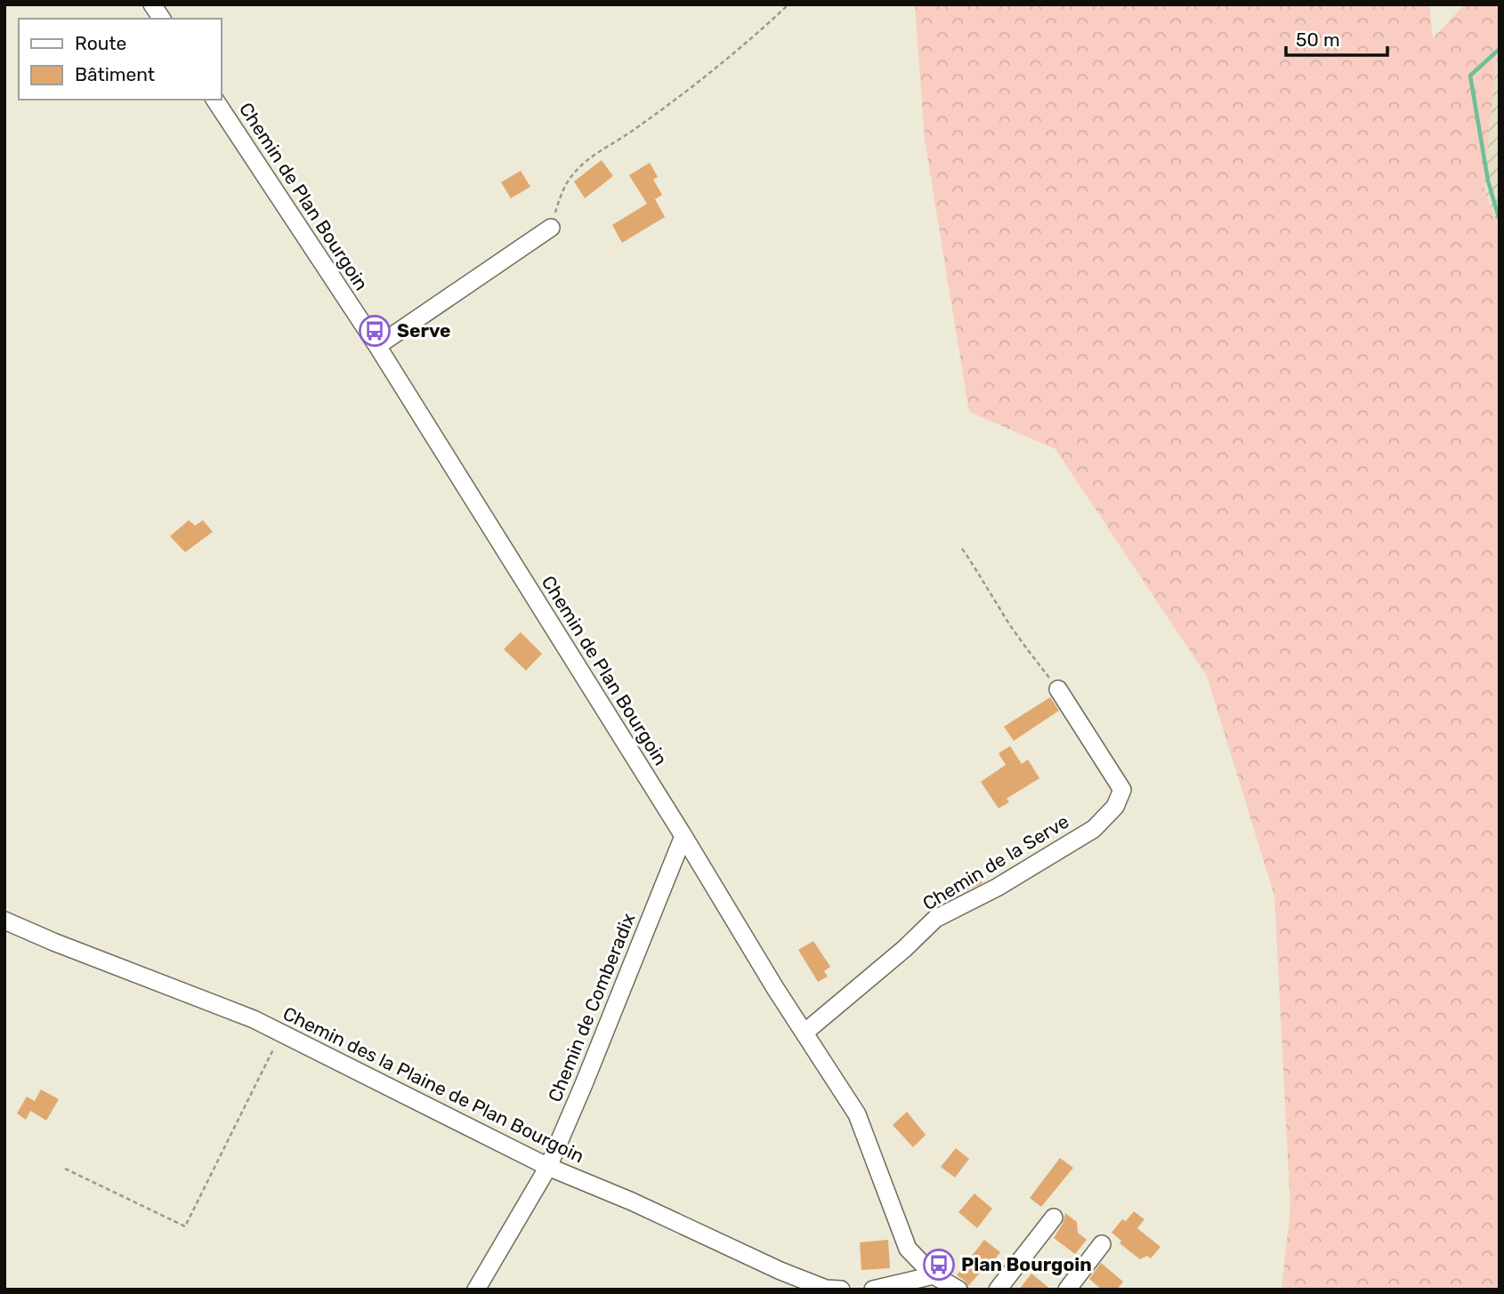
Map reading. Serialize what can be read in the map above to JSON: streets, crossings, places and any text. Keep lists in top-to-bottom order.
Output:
{
  "streets": {
    "street": [
      "Chemin de Plan Bourgoin",
      "Chemin de la Serve",
      "Chemin de Comberadix",
      "Chemin des la Plaine de Plan Bourgoin"
    ]
  },
  "crossings": [
    ["Chemin de Plan Bourgoin", "Chemin de la Serve"],
    ["Chemin de Plan Bourgoin", "Chemin de Comberadix"],
    ["Chemin de Comberadix", "Chemin des la Plaine de Plan Bourgoin"]
  ],
  "places": {
    "bus stop": ["Serve", "Plan Bourgoin"]
  },
  "legend": ["Route", "Bâtiment"],
  "scale_bar": "50 m"
}
